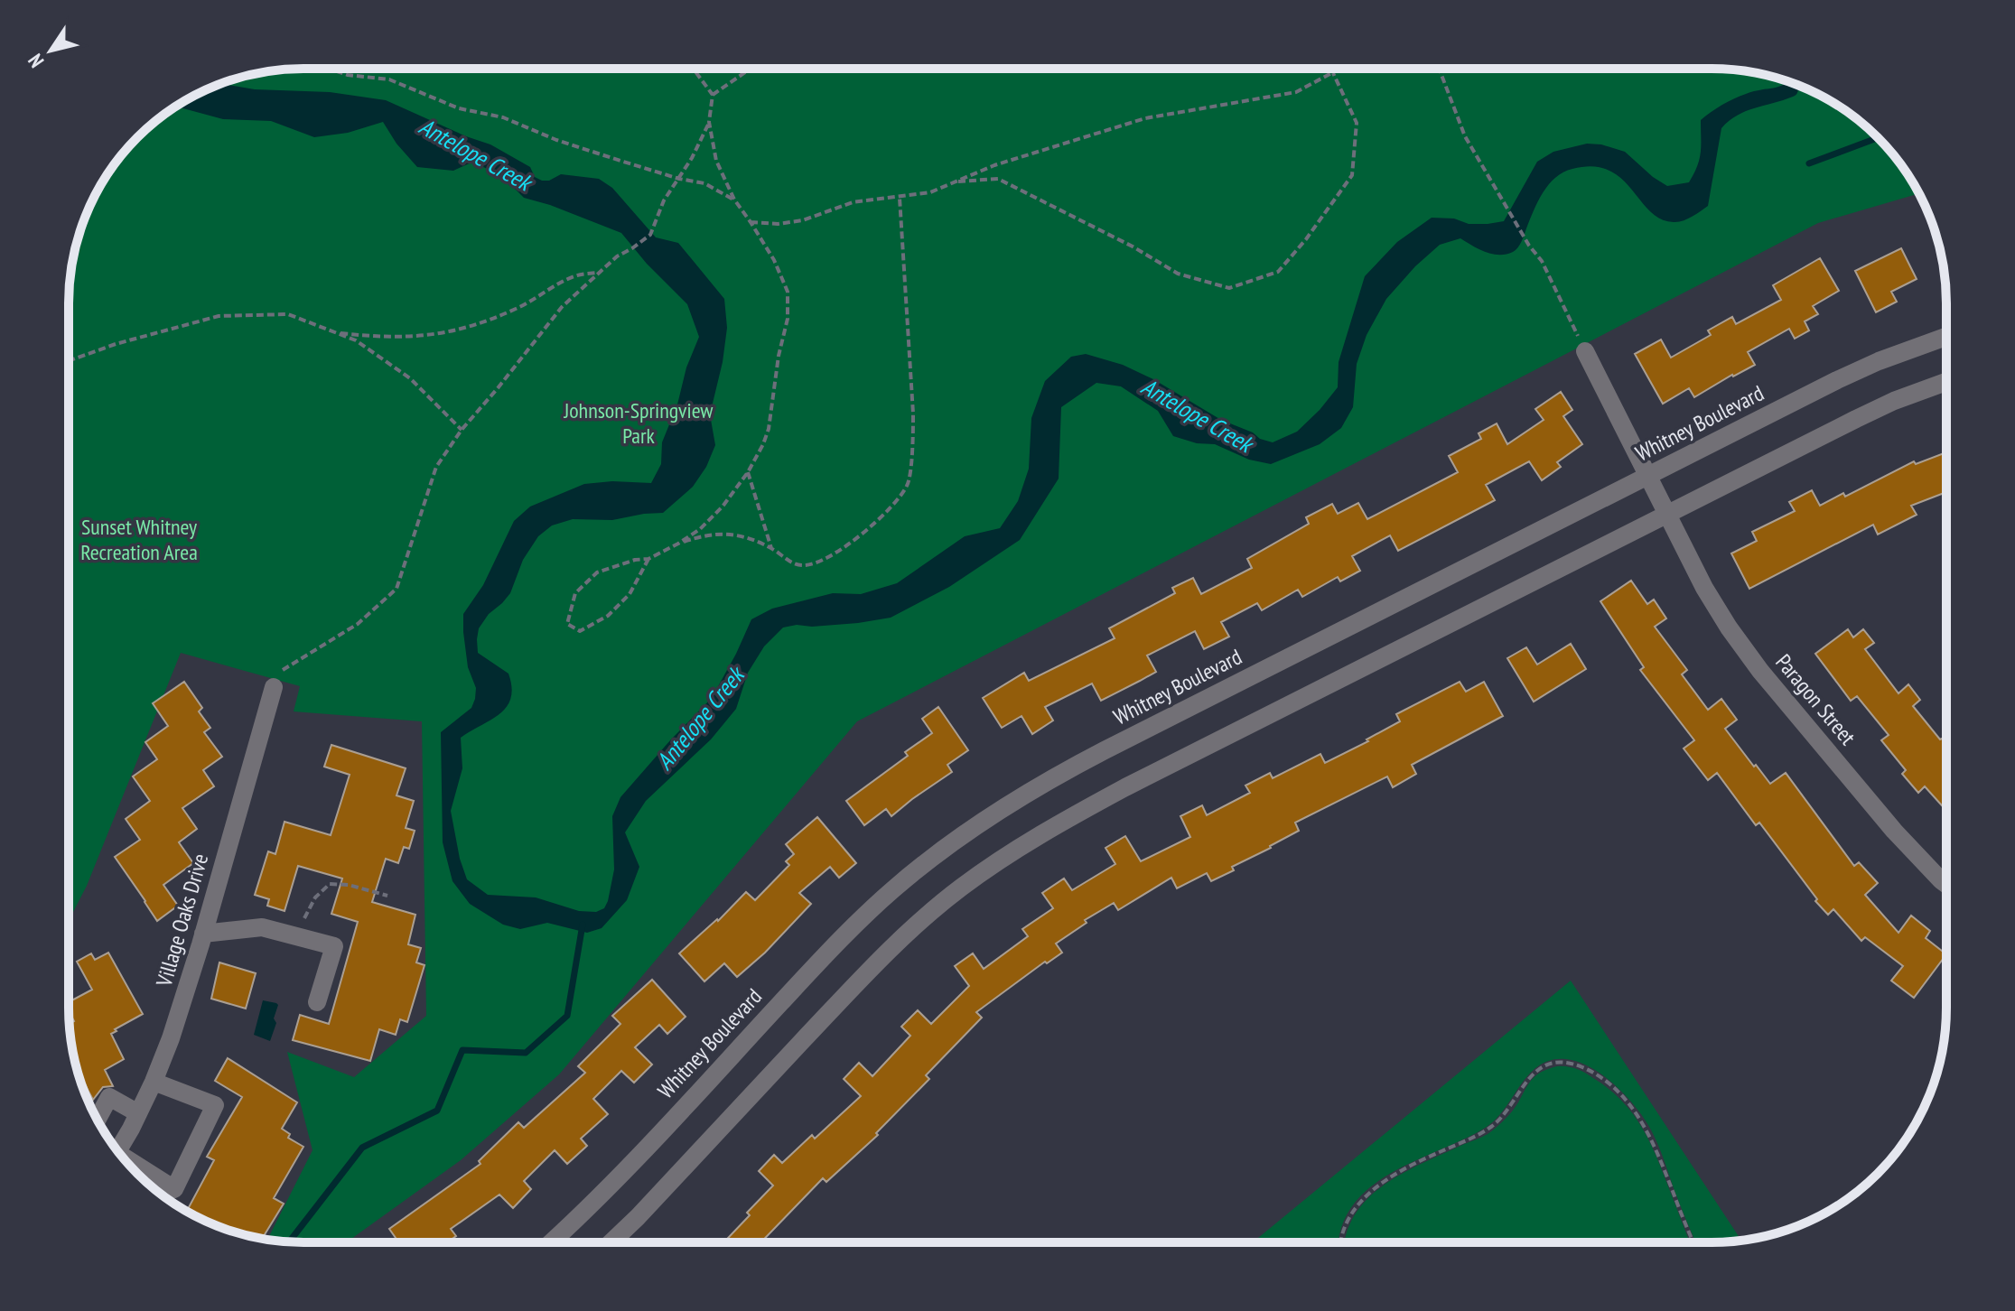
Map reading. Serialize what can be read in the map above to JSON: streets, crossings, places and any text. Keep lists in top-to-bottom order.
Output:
{
  "streets": {
    "street": ["Whitney Boulevard", "Paragon Street", "Village Oaks Drive"]
  },
  "crossings": [
    ["Whitney Boulevard", "Paragon Street"]
  ],
  "water": ["Antelope Creek"],
  "parks": ["Johnson-Springview Park", "Sunset Whitney Recreation Area"],
  "north": "bottom left"
}
